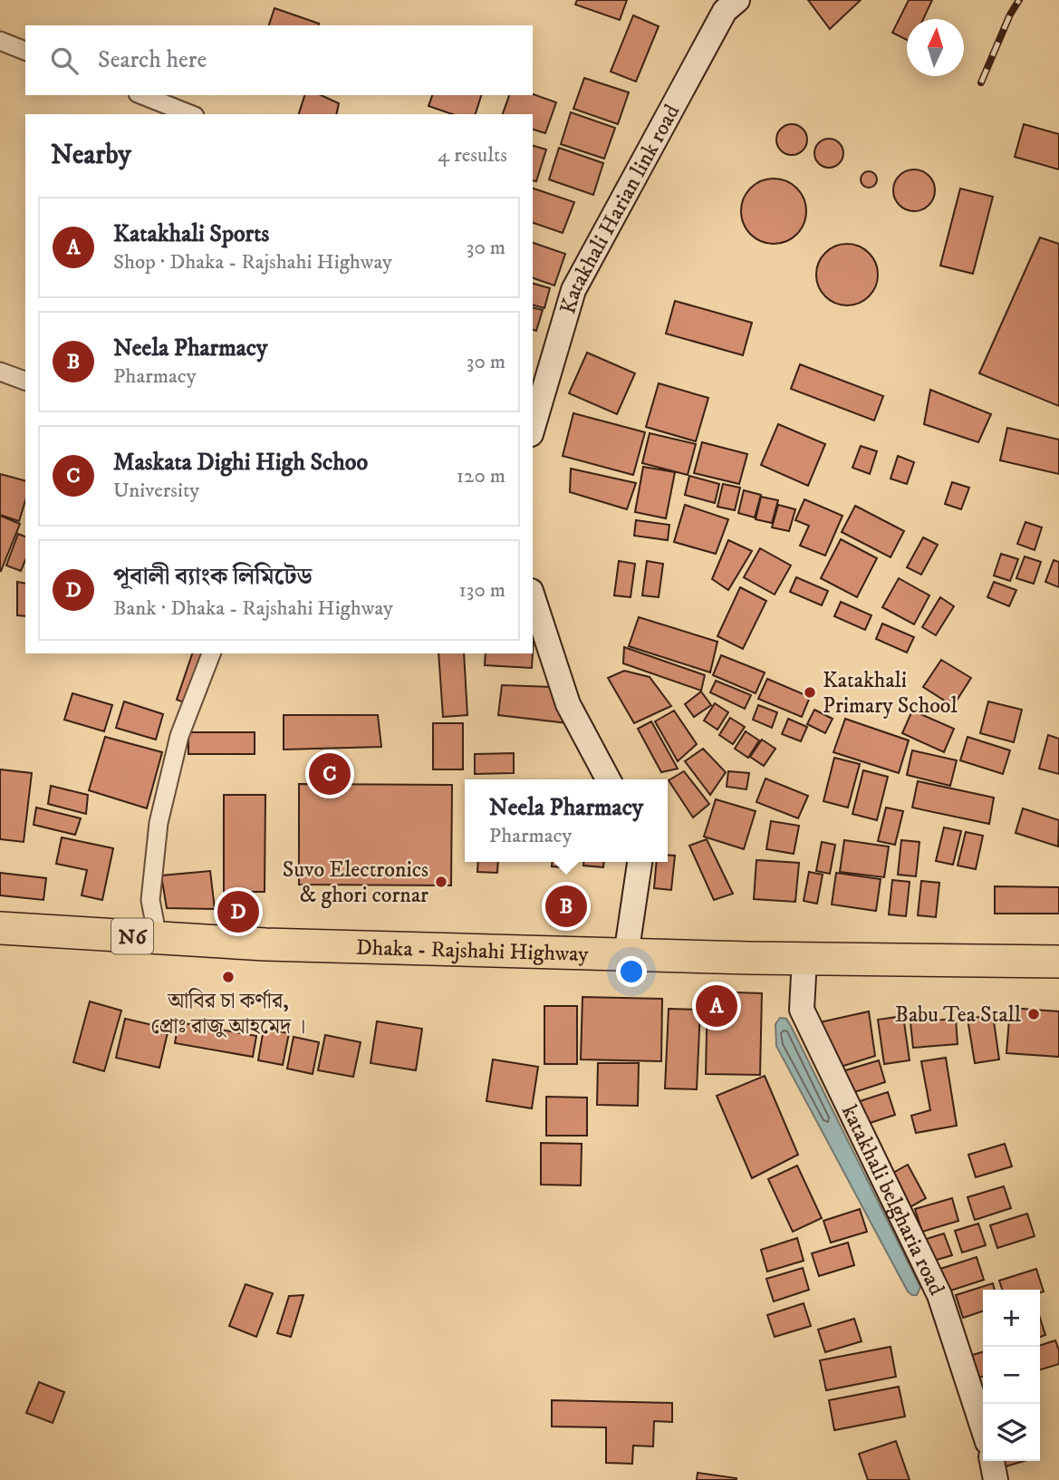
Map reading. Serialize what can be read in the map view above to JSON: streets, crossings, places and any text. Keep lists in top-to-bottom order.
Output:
{
  "streets": {
    "highway": ["N6", "Dhaka - Rajshahi Highway"],
    "street": ["Katakhali Harian link road", "katakhali belgharia road"]
  },
  "crossings": [
    ["Dhaka - Rajshahi Highway", "katakhali belgharia road"]
  ],
  "places": [
    "Katakhali Primary School",
    "Suvo Electronics & ghori cornar",
    "আবির চা কর্ণার, প্রোঃ রাজু আহমেদ ।",
    "Babu Tea Stall"
  ],
  "north": "top",
  "page": {
    "search": "Search here",
    "heading": ["Nearby", "4 results"],
    "list": [
      {
        "mark": "A",
        "name": "Katakhali Sports",
        "note": "Shop · Dhaka - Rajshahi Highway",
        "value": "30 m"
      },
      {
        "mark": "B",
        "name": "Neela Pharmacy",
        "note": "Pharmacy",
        "value": "30 m"
      },
      {
        "mark": "C",
        "name": "Maskata Dighi High Schoo",
        "note": "University",
        "value": "120 m"
      },
      {
        "mark": "D",
        "name": "পূবালী ব্যাংক লিমিটেড",
        "note": "Bank · Dhaka - Rajshahi Highway",
        "value": "130 m"
      }
    ],
    "pins": [
      "C",
      "B",
      "D",
      "A"
    ],
    "popup": ["Neela Pharmacy", "Pharmacy"],
    "map_buttons": ["+", "−"]
  }
}
